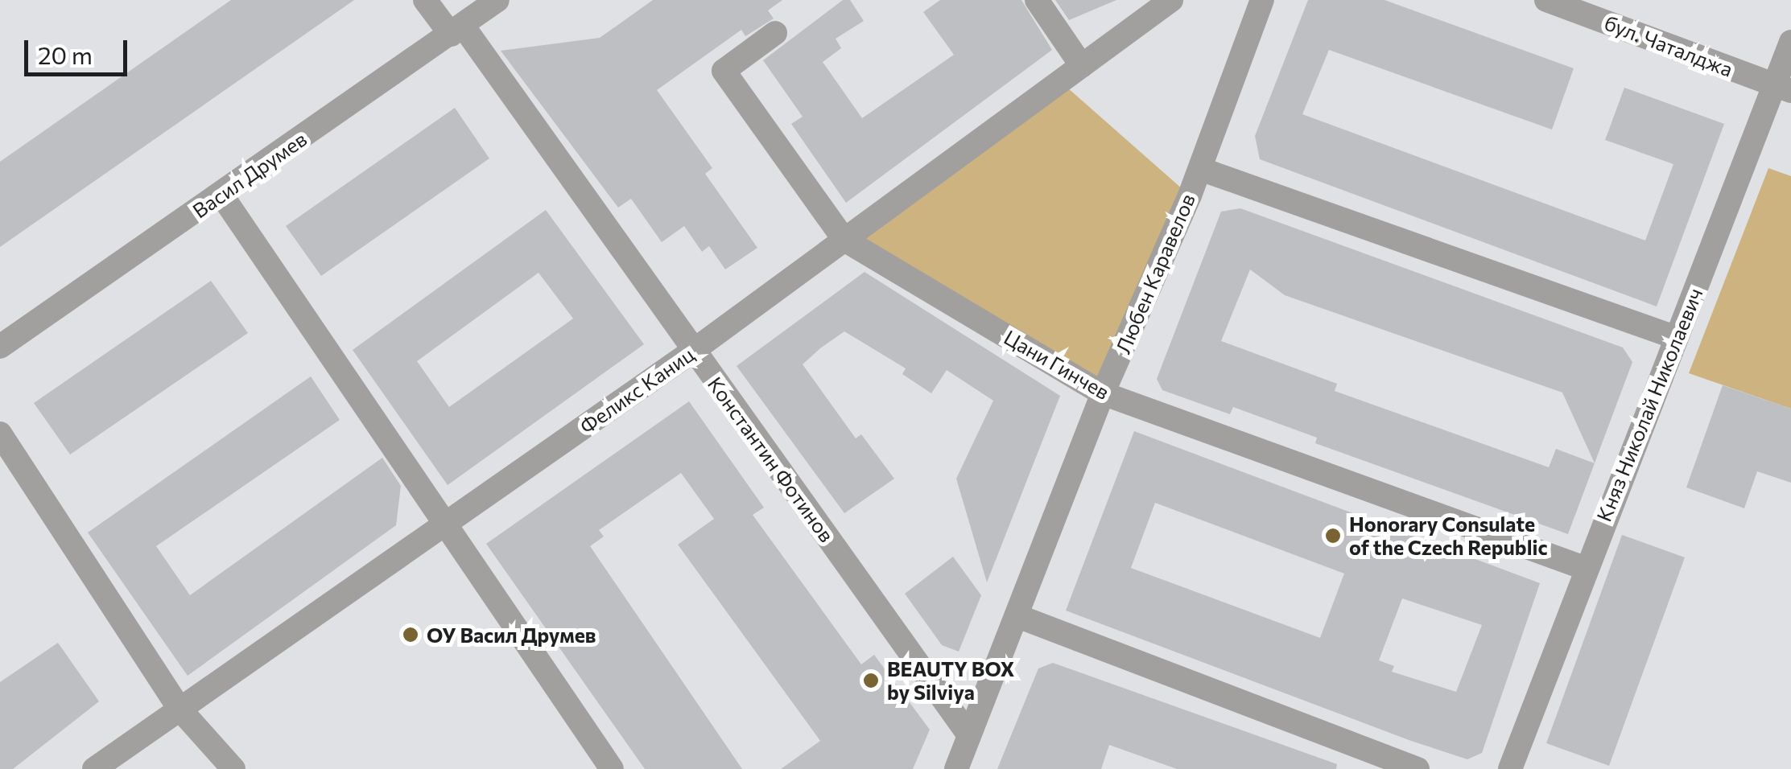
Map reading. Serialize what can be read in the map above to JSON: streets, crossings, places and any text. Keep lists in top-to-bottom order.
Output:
{
  "streets": {
    "street": [
      "бул. Чаталджа",
      "Васил Друмев",
      "Любен Каравелов",
      "Цани Гинчев",
      "Феликс Каниц",
      "Княз Николай Николаевич",
      "Константин Фотинов"
    ]
  },
  "crossings": [
    ["бул. Чаталджа", "Княз Николай Николаевич"],
    ["Васил Друмев", "Константин Фотинов"],
    ["Любен Каравелов", "Цани Гинчев"],
    ["Любен Каравелов", "Константин Фотинов"],
    ["Цани Гинчев", "Феликс Каниц"],
    ["Цани Гинчев", "Княз Николай Николаевич"],
    ["Феликс Каниц", "Константин Фотинов"]
  ],
  "places": ["Honorary Consulate of the Czech Republic", "ОУ Васил Друмев", "BEAUTY BOX by Silviya"],
  "scale_bar": "20 m"
}
